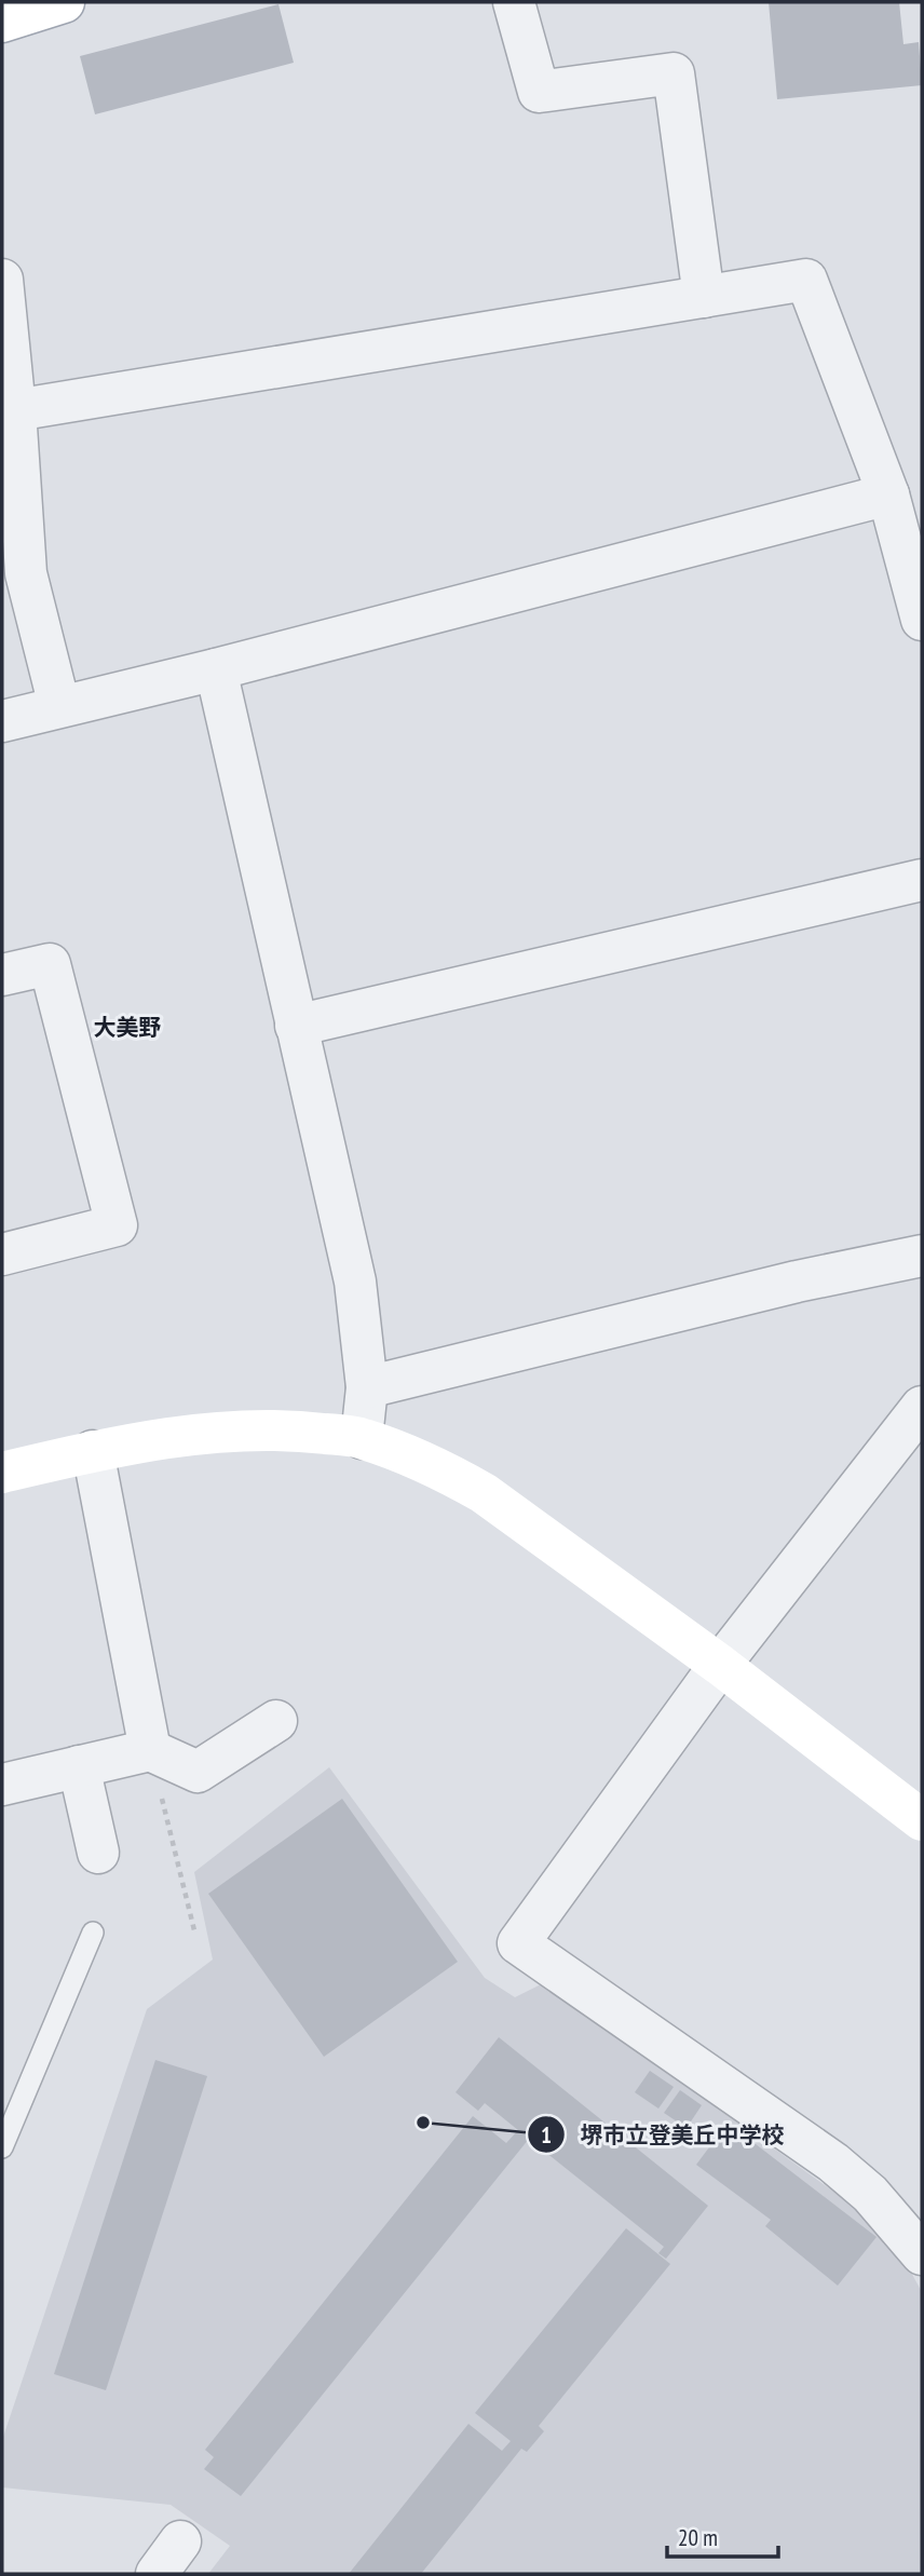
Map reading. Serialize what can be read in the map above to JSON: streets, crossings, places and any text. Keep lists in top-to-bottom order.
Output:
{
  "districts": ["大美野"],
  "places": ["堺市立登美丘中学校"],
  "scale_bar": "20 m"
}
